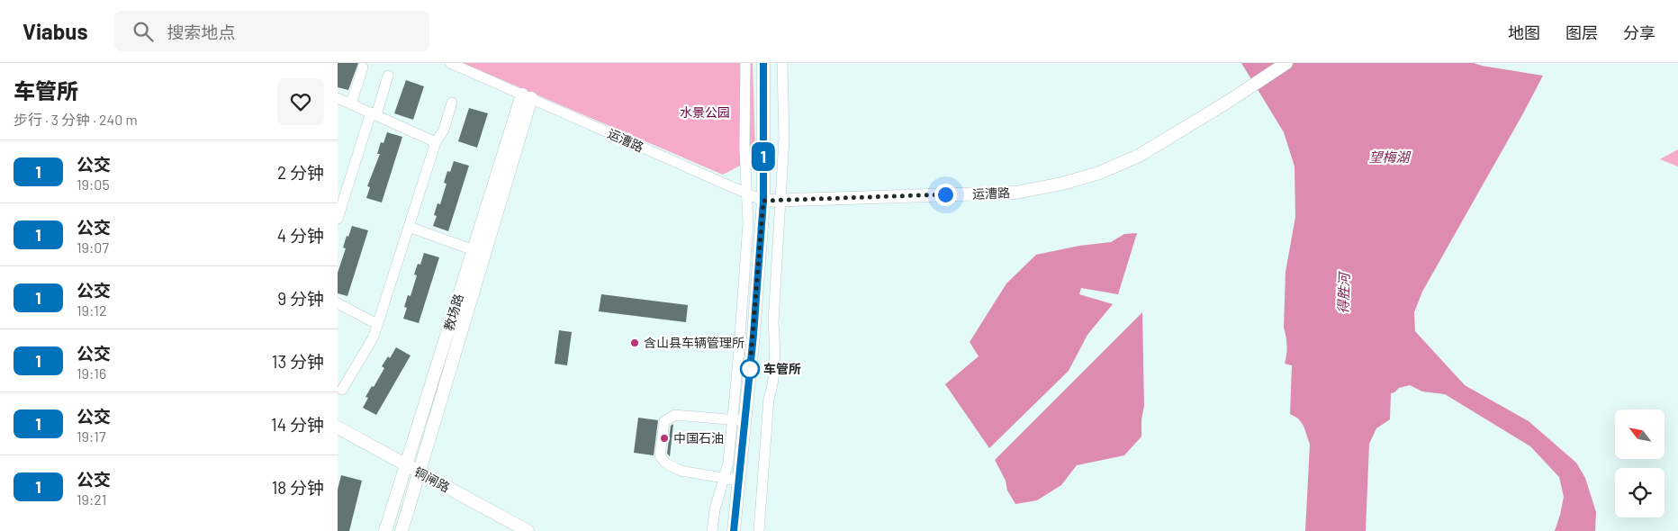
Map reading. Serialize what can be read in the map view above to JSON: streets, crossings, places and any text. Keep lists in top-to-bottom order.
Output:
{
  "streets": {
    "main road": ["运漕路", "教场路", "铜闸路"]
  },
  "crossings": [
    ["运漕路", "教场路"],
    ["教场路", "铜闸路"]
  ],
  "water": ["望梅湖", "得胜河"],
  "parks": ["水景公园"],
  "places": ["含山县车辆管理所", "车管所", "中国石油"],
  "lines": ["bus line 1"],
  "north": "top left",
  "page": {
    "header": "Viabus",
    "search": "搜索地点",
    "nav": ["地图", "图层", "分享"],
    "heading": ["车管所", "步行 · 3 分钟 · 240 m"],
    "on_map": "1",
    "list": [
      {
        "mark": "1",
        "name": "公交",
        "note": "19:05",
        "value": "2 分钟"
      },
      {
        "mark": "1",
        "name": "公交",
        "note": "19:07",
        "value": "4 分钟"
      },
      {
        "mark": "1",
        "name": "公交",
        "note": "19:12",
        "value": "9 分钟"
      },
      {
        "mark": "1",
        "name": "公交",
        "note": "19:16",
        "value": "13 分钟"
      },
      {
        "mark": "1",
        "name": "公交",
        "note": "19:17",
        "value": "14 分钟"
      },
      {
        "mark": "1",
        "name": "公交",
        "note": "19:21",
        "value": "18 分钟"
      }
    ]
  }
}
